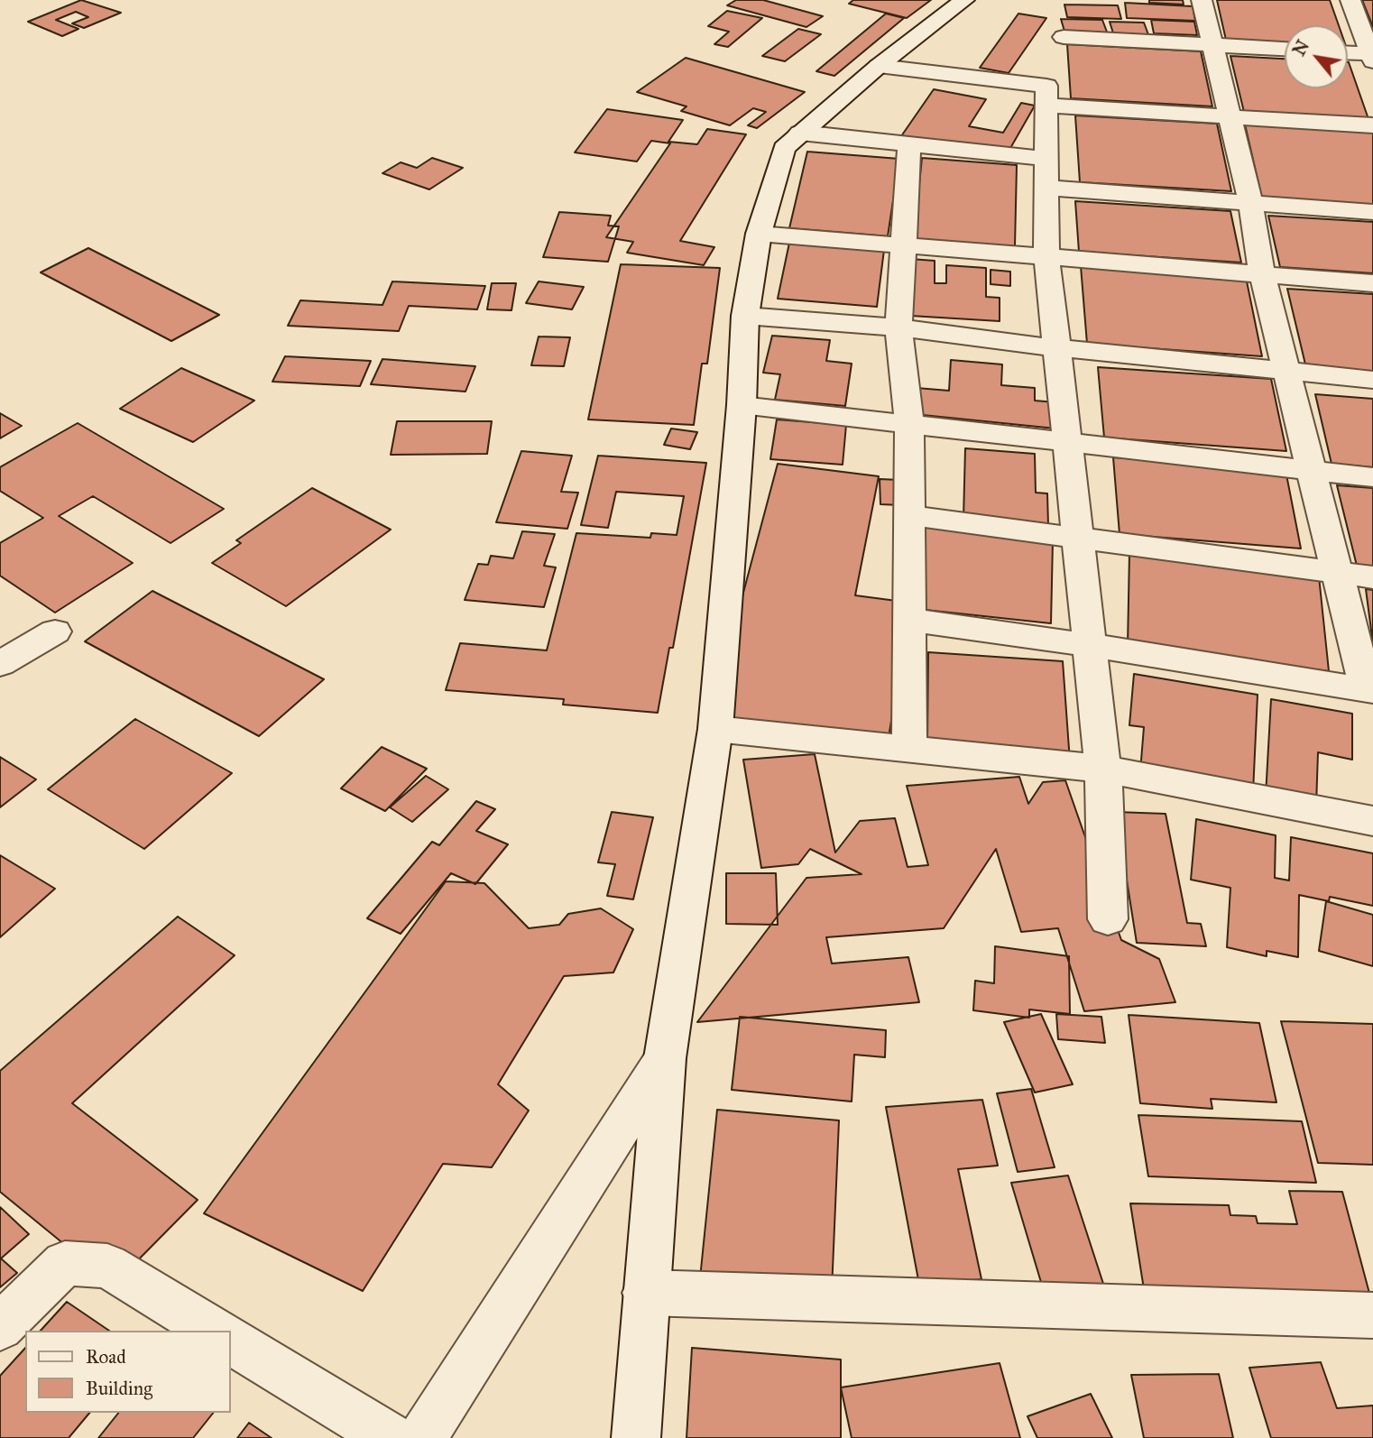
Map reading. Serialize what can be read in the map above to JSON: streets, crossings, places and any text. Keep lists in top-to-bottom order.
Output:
{
  "legend": ["Road", "Building"],
  "north": "top left"
}
